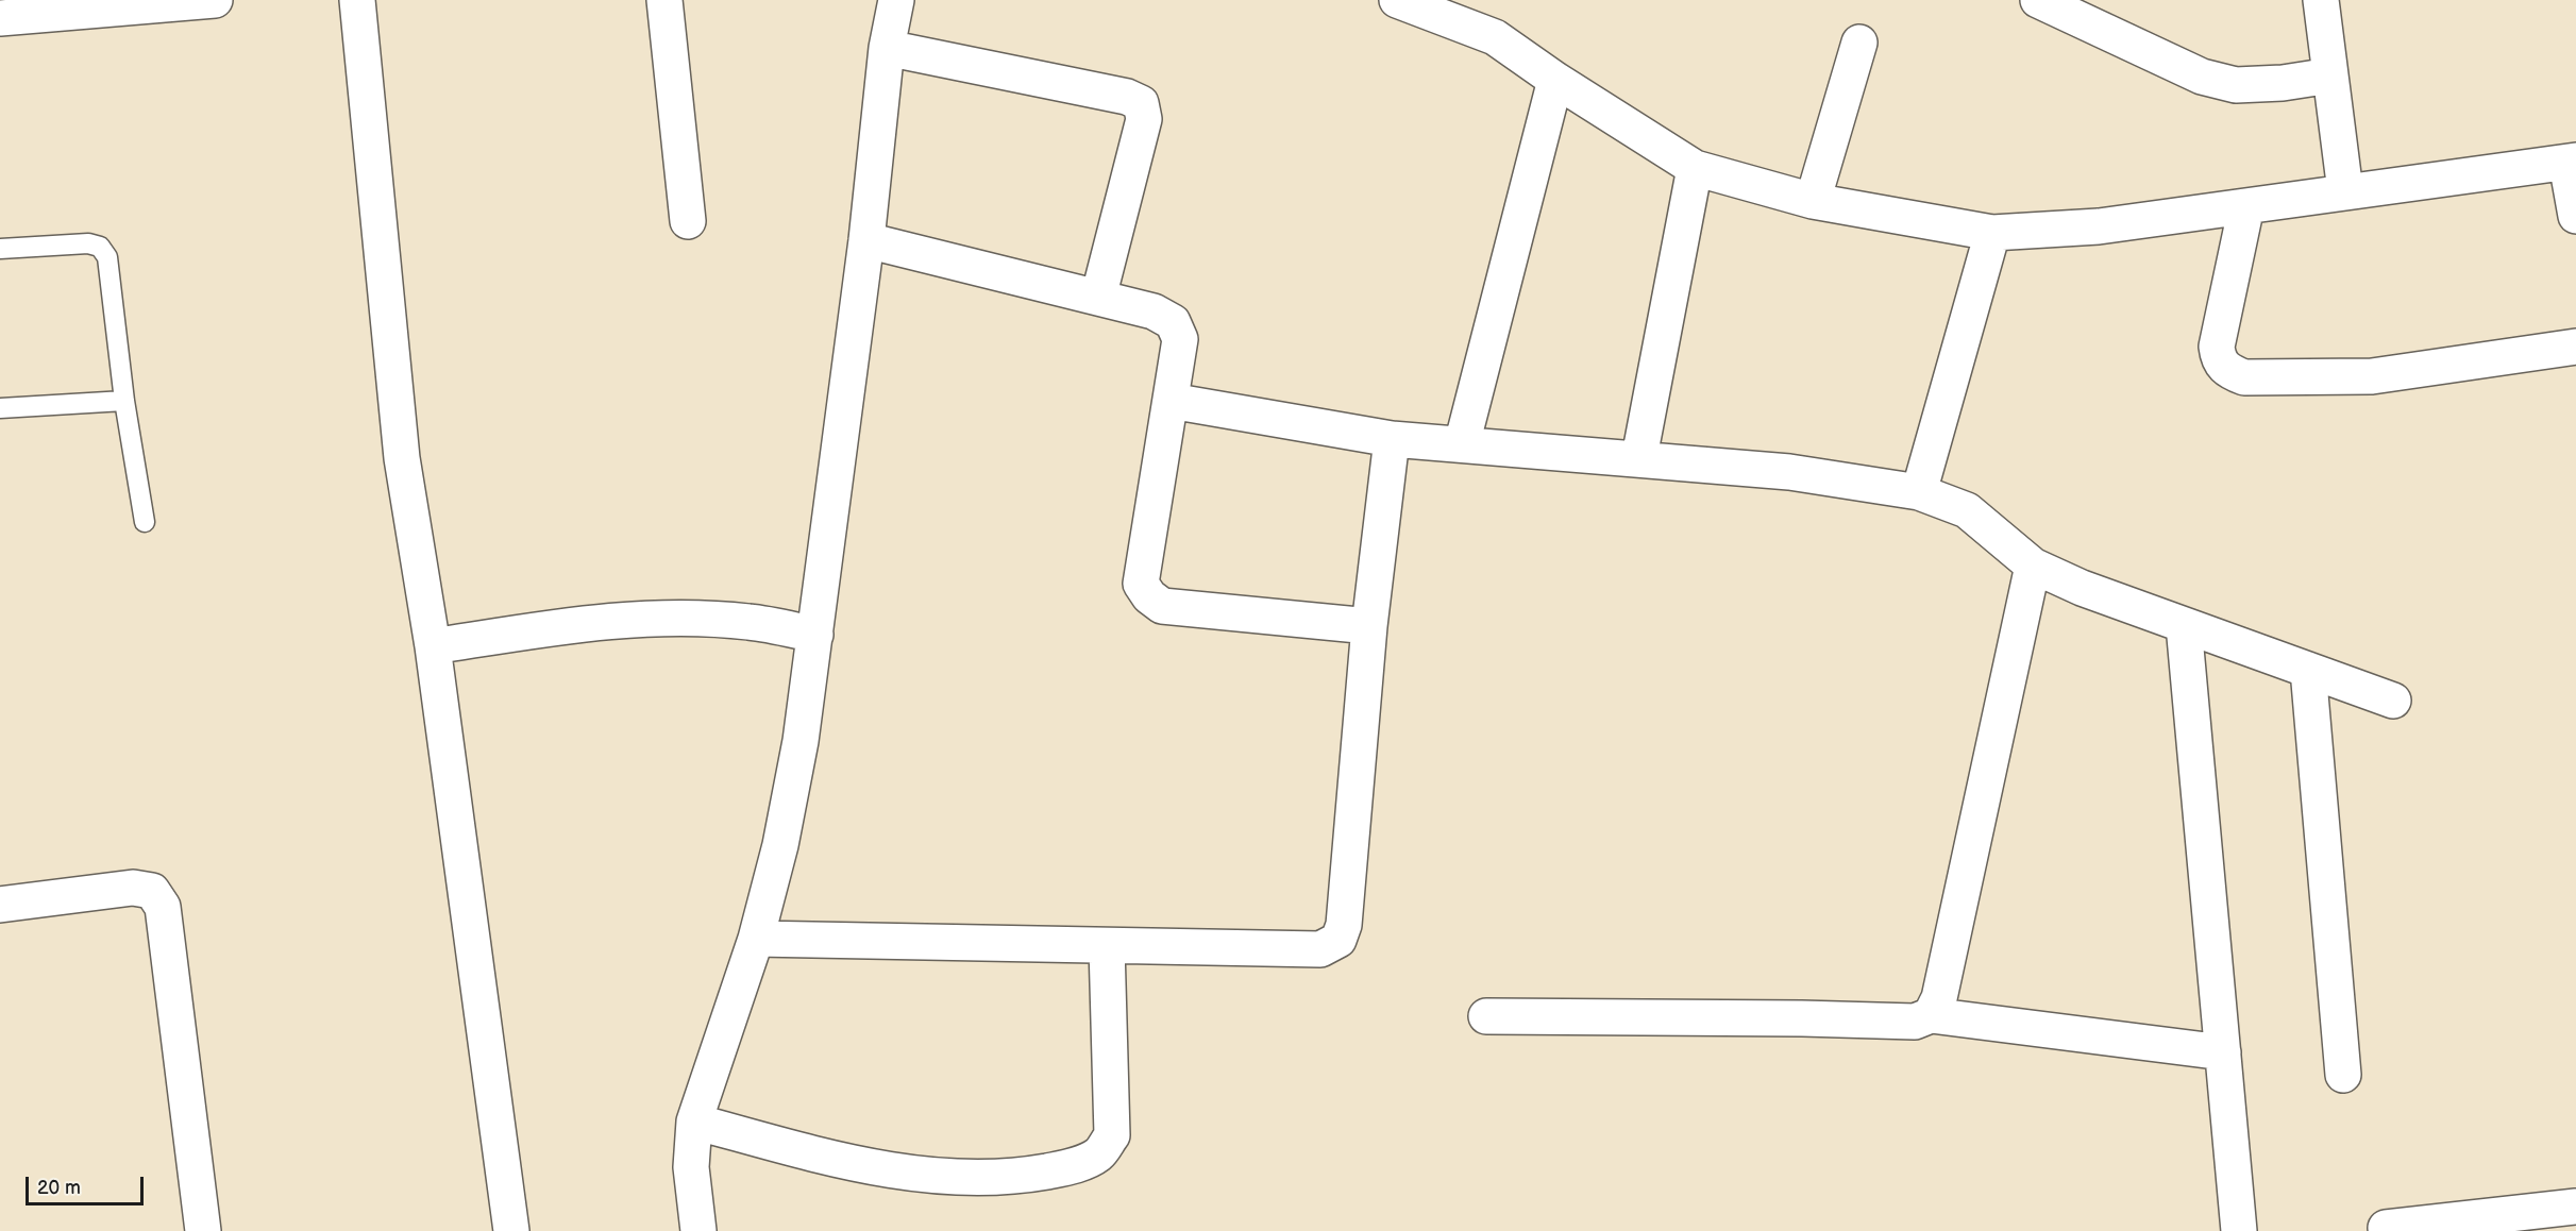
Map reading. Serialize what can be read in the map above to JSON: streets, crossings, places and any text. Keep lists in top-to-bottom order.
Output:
{
  "scale_bar": "20 m"
}
